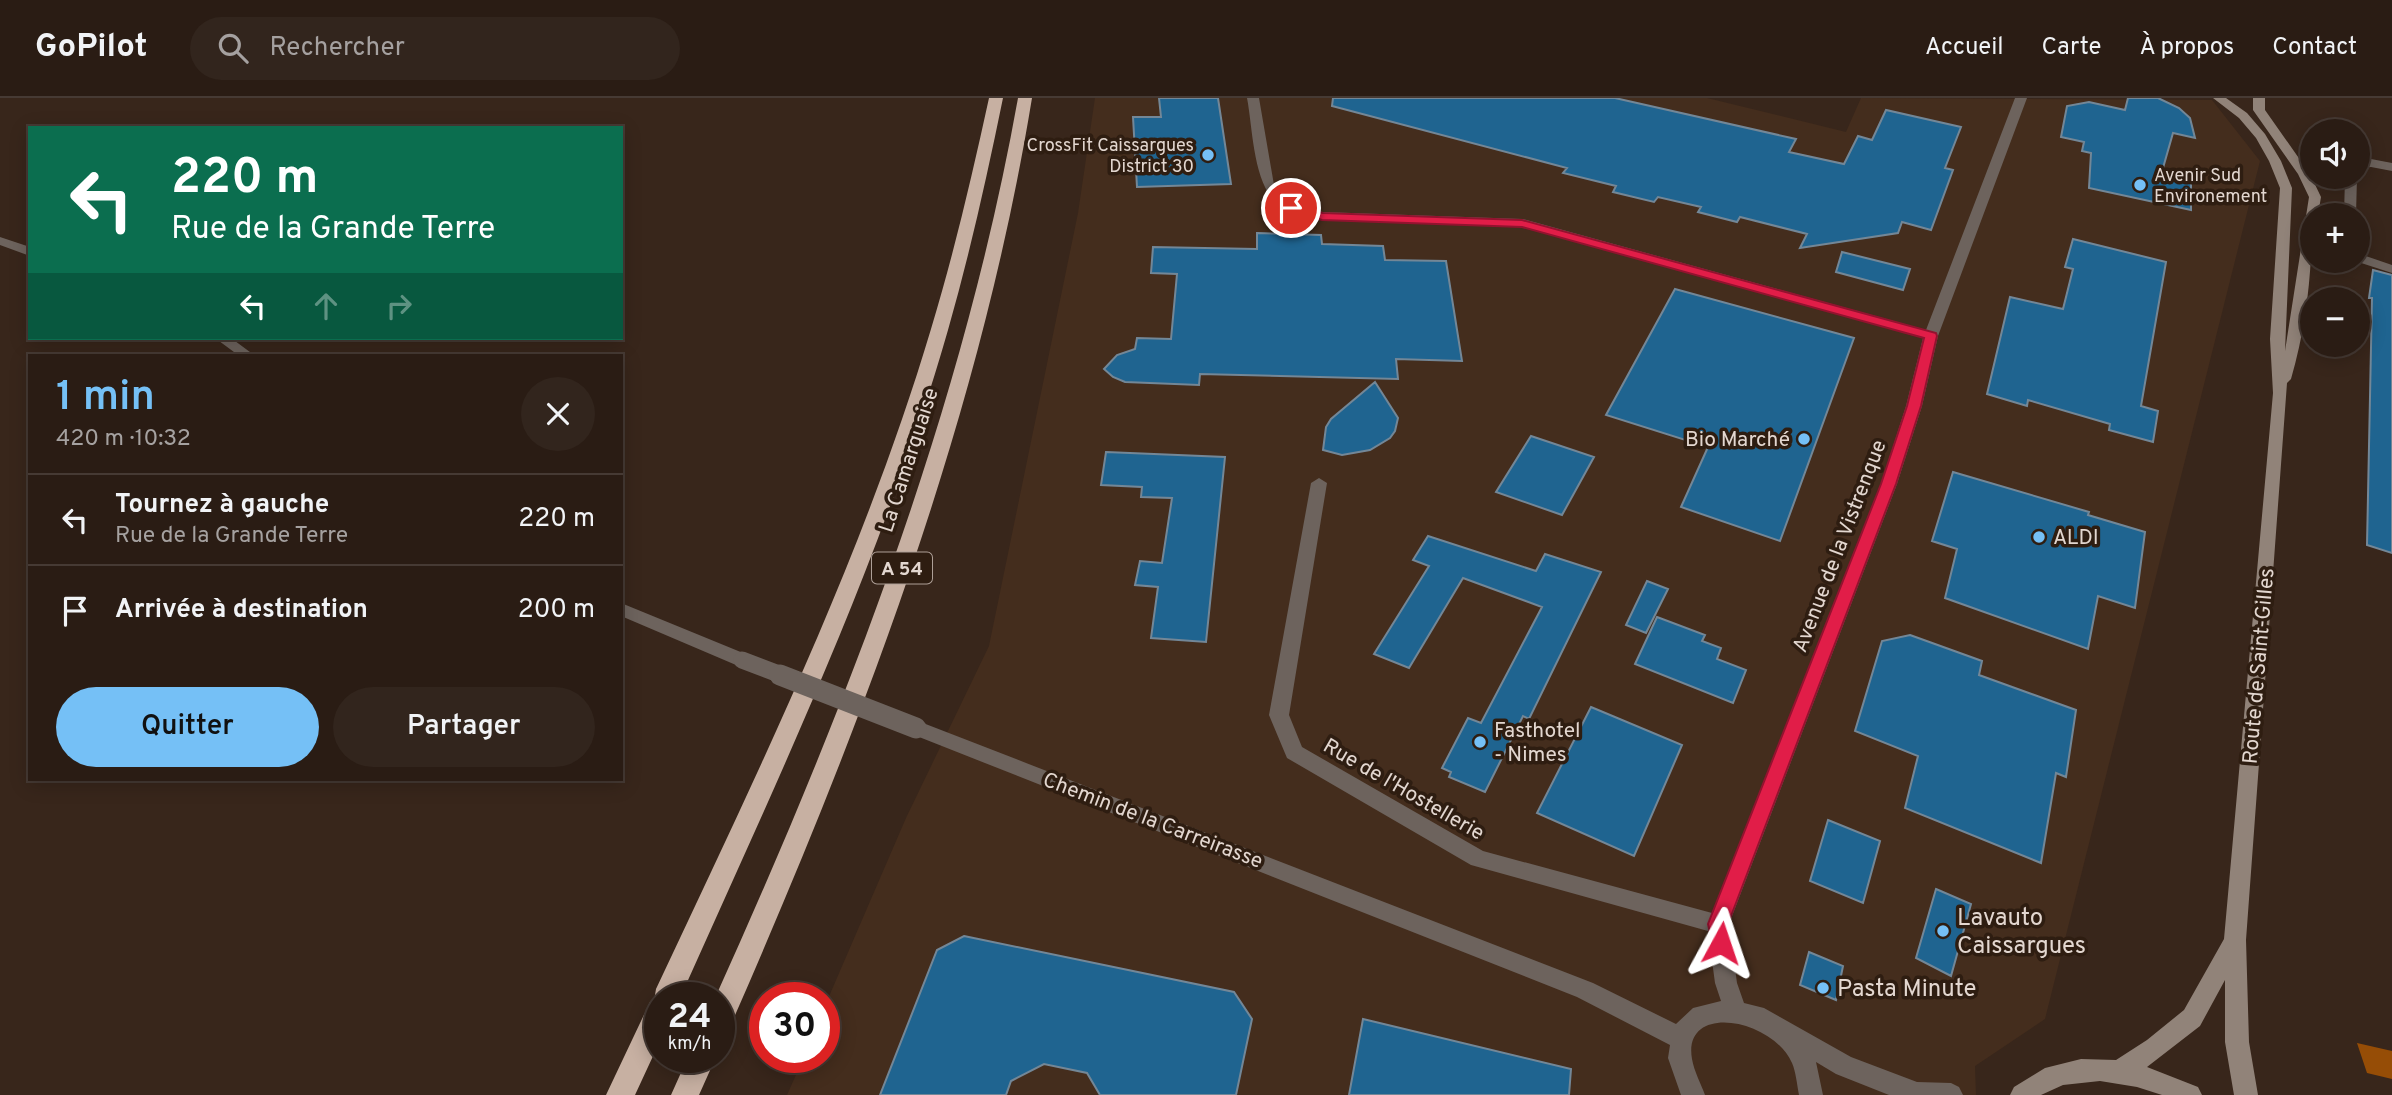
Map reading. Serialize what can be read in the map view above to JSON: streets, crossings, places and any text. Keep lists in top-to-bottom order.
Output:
{
  "streets": {
    "highway": ["La Camarguaise", "A 54"],
    "main road": ["Route de Saint-Gilles"],
    "street": ["Avenue de la Vistrenque", "Rue de l'Hostellerie", "Chemin de la Carreirasse"]
  },
  "crossings": [
    ["Avenue de la Vistrenque", "Rue de l'Hostellerie"]
  ],
  "places": [
    "CrossFit Caissargues District 30",
    "Avenir Sud Environement",
    "Bio Marché",
    "ALDI",
    "Fasthotel - Nimes",
    "Lavauto Caissargues",
    "Pasta Minute"
  ],
  "page": {
    "header": "GoPilot",
    "search": "Rechercher",
    "nav": [
      "Accueil",
      "Carte",
      "À propos",
      "Contact"
    ],
    "map_buttons": ["+", "−"],
    "turn": ["220 m", "Rue de la Grande Terre"],
    "heading": ["1 min", "420 m · 10:32"],
    "list": [
      {
        "name": "Tournez à gauche",
        "note": "Rue de la Grande Terre",
        "value": "220 m"
      },
      {
        "name": "Arrivée à destination",
        "value": "200 m"
      }
    ],
    "buttons": ["Quitter", "Partager"],
    "speed": "24 km/h",
    "limit": "30"
  }
}
